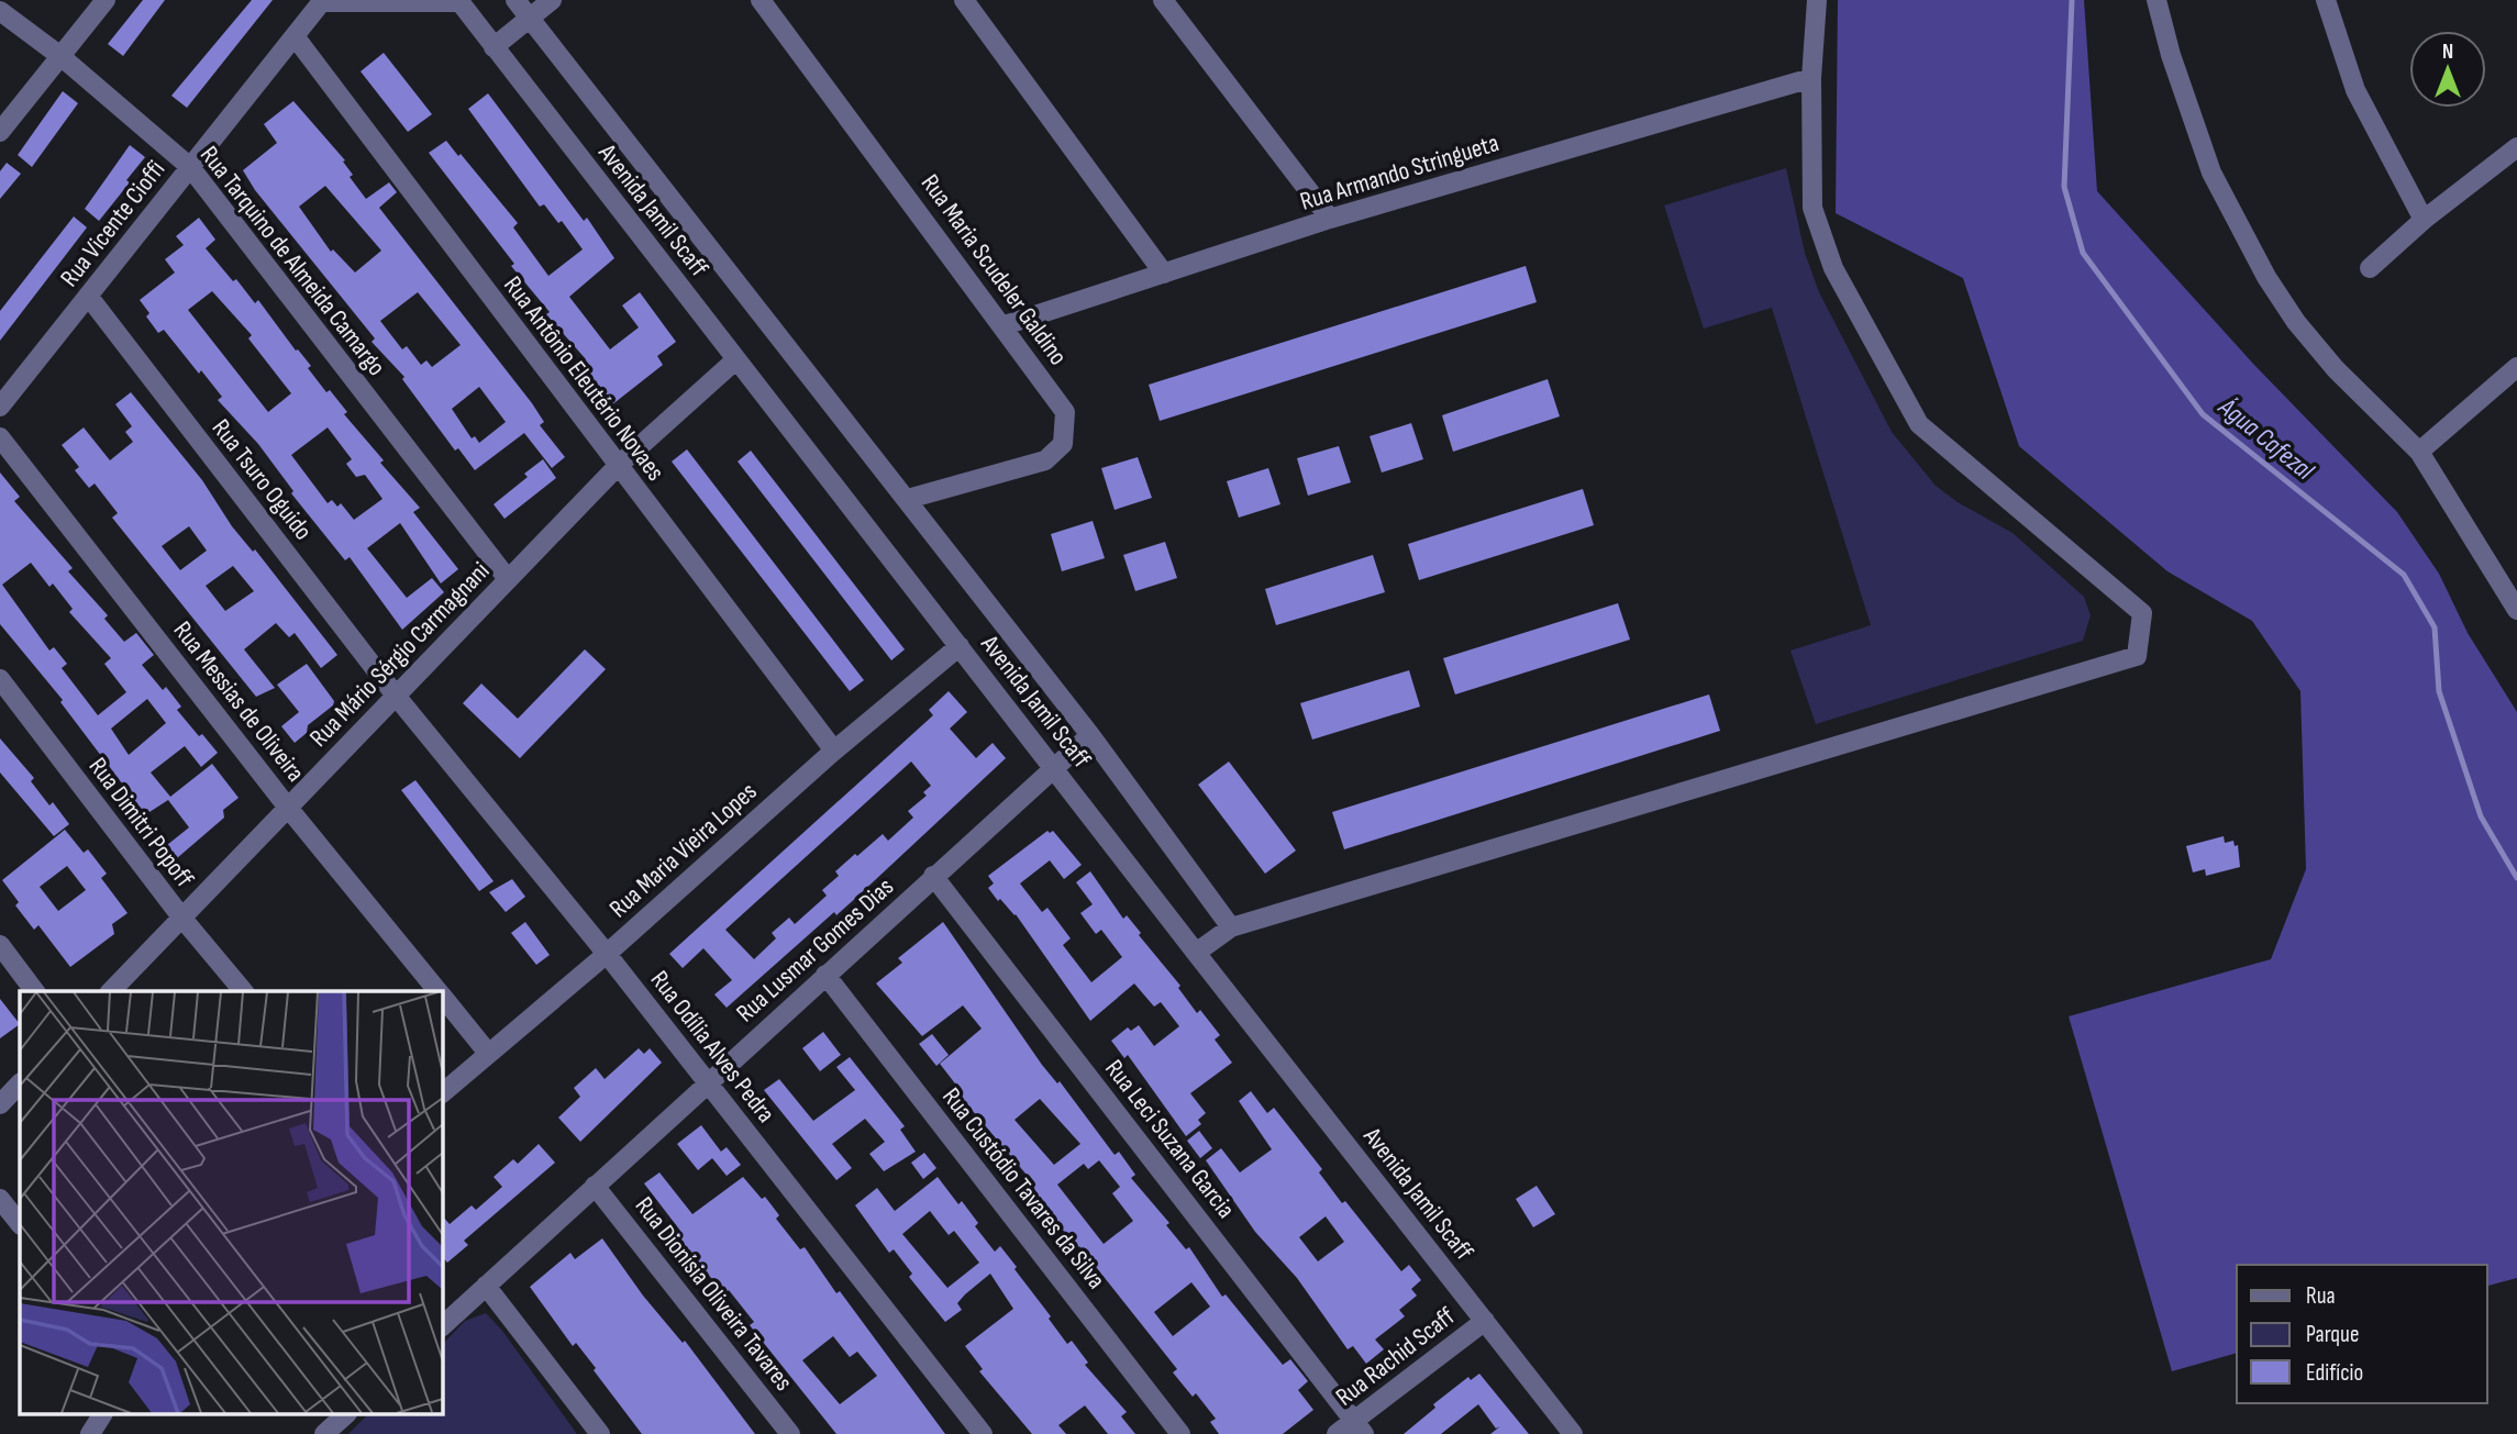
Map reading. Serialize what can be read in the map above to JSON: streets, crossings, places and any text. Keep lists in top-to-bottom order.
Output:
{
  "streets": {
    "street": [
      "Rua Armando Stringueta",
      "Avenida Jamil Scaff",
      "Rua Vicente Cioffi",
      "Rua Tarquino de Almeida Camargo",
      "Rua Maria Scudeler Galdino",
      "Rua Antônio Eleutério Novaes",
      "Rua Tsuro Oguido",
      "Rua Mário Sérgio Carmagnani",
      "Rua Messias de Oliveira",
      "Rua Dimitri Popoff",
      "Rua Maria Vieira Lopes",
      "Rua Lusmar Gomes Dias",
      "Rua Odília Alves Pedra",
      "Rua Leci Suzana Garcia",
      "Rua Custódio Tavares da Silva",
      "Rua Dionísia Oliveira Tavares",
      "Rua Rachid Scaff"
    ]
  },
  "crossings": [
    ["Rua Armando Stringueta", "Rua Maria Scudeler Galdino"],
    ["Avenida Jamil Scaff", "Rua Maria Scudeler Galdino"],
    ["Avenida Jamil Scaff", "Rua Mário Sérgio Carmagnani"],
    ["Avenida Jamil Scaff", "Rua Maria Vieira Lopes"],
    ["Avenida Jamil Scaff", "Rua Lusmar Gomes Dias"],
    ["Avenida Jamil Scaff", "Rua Rachid Scaff"],
    ["Rua Vicente Cioffi", "Rua Tarquino de Almeida Camargo"],
    ["Rua Vicente Cioffi", "Rua Antônio Eleutério Novaes"],
    ["Rua Vicente Cioffi", "Rua Tsuro Oguido"],
    ["Rua Tarquino de Almeida Camargo", "Rua Mário Sérgio Carmagnani"],
    ["Rua Antônio Eleutério Novaes", "Rua Mário Sérgio Carmagnani"],
    ["Rua Antônio Eleutério Novaes", "Rua Maria Vieira Lopes"],
    ["Rua Tsuro Oguido", "Rua Mário Sérgio Carmagnani"],
    ["Rua Tsuro Oguido", "Rua Odília Alves Pedra"],
    ["Rua Mário Sérgio Carmagnani", "Rua Messias de Oliveira"],
    ["Rua Mário Sérgio Carmagnani", "Rua Dimitri Popoff"],
    ["Rua Mário Sérgio Carmagnani", "Rua Odília Alves Pedra"],
    ["Rua Messias de Oliveira", "Rua Maria Vieira Lopes"],
    ["Rua Maria Vieira Lopes", "Rua Odília Alves Pedra"],
    ["Rua Lusmar Gomes Dias", "Rua Odília Alves Pedra"],
    ["Rua Lusmar Gomes Dias", "Rua Leci Suzana Garcia"],
    ["Rua Lusmar Gomes Dias", "Rua Custódio Tavares da Silva"],
    ["Rua Lusmar Gomes Dias", "Rua Dionísia Oliveira Tavares"],
    ["Rua Leci Suzana Garcia", "Rua Rachid Scaff"]
  ],
  "water": ["Água Cafezal"],
  "legend": ["Rua", "Parque", "Edifício"],
  "north": "top"
}
